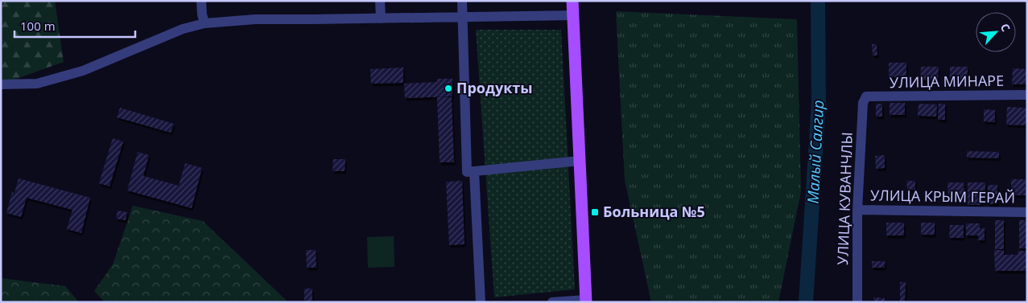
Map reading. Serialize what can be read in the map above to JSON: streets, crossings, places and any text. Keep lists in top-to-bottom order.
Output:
{
  "streets": {
    "street": ["УЛИЦА МИНАРЕ", "УЛИЦА КРЫМ ГЕРАЙ", "УЛИЦА КУВАНЧЛЫ"]
  },
  "crossings": [
    ["УЛИЦА МИНАРЕ", "УЛИЦА КУВАНЧЛЫ"],
    ["УЛИЦА КРЫМ ГЕРАЙ", "УЛИЦА КУВАНЧЛЫ"]
  ],
  "water": ["Малый Салгир"],
  "places": {
    "other": ["Продукты"],
    "transit": ["Больница №5"]
  },
  "scale_bar": "100 m",
  "north": "top right"
}
